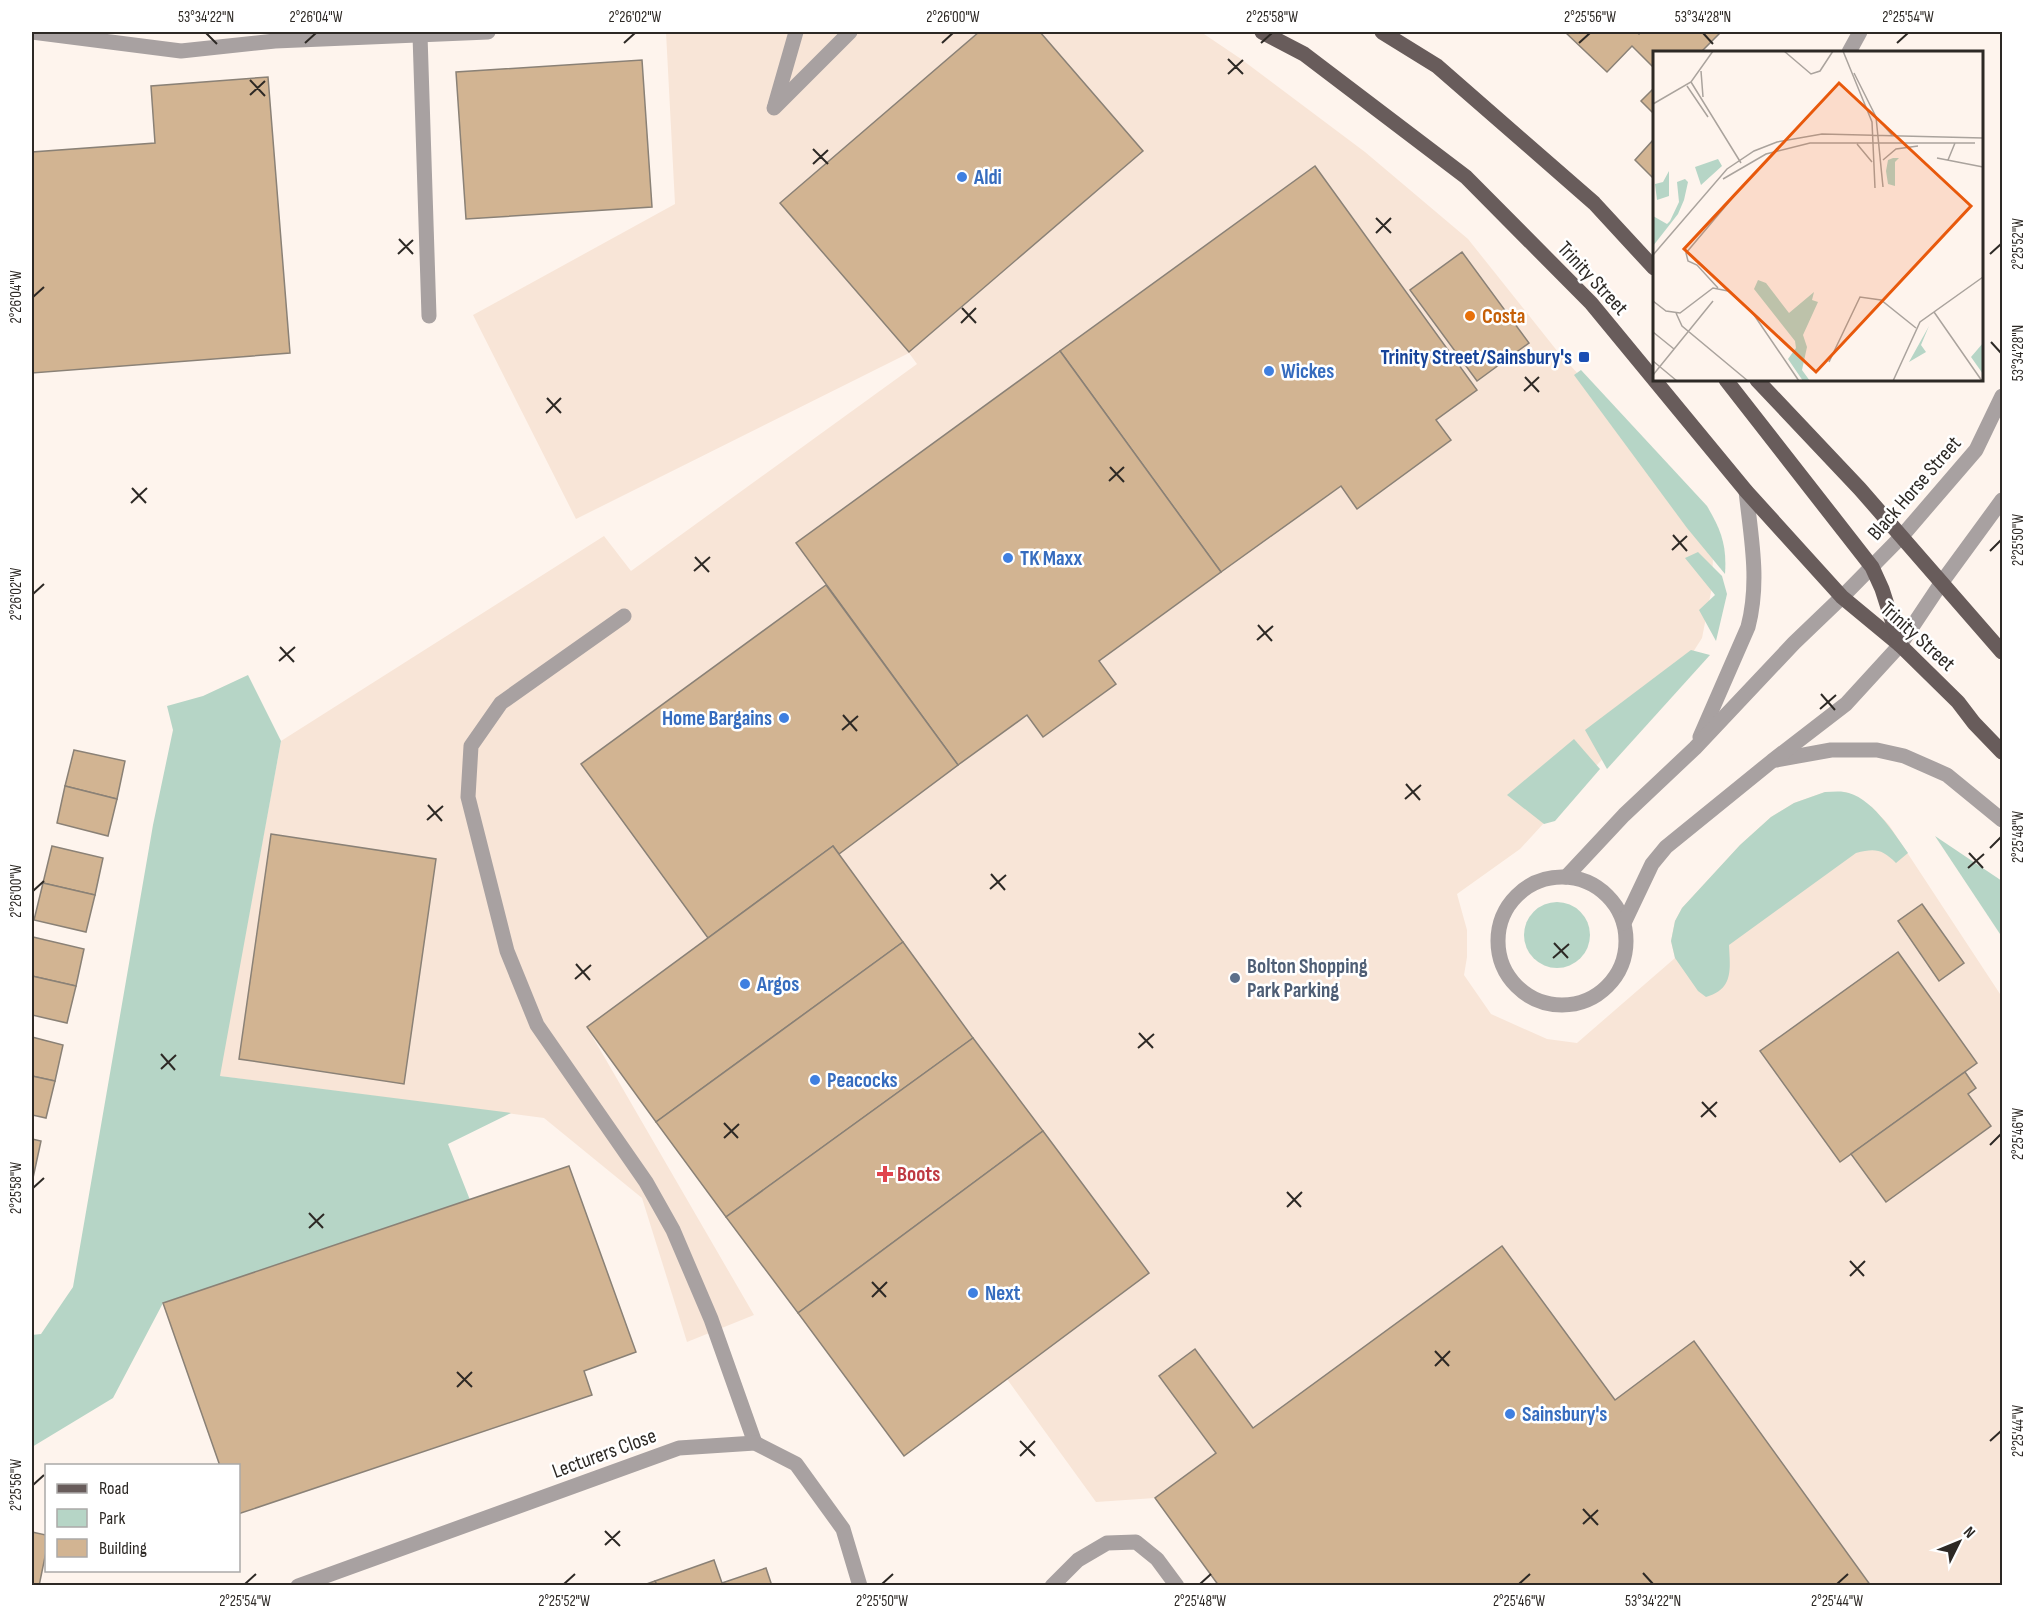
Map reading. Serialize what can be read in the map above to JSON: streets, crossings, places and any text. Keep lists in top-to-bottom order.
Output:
{
  "streets": {
    "main road": ["Trinity Street"],
    "street": ["Black Horse Street", "Lecturers Close"]
  },
  "crossings": [
    ["Trinity Street", "Black Horse Street"]
  ],
  "places": {
    "other": [
      "Aldi",
      "Costa",
      "Wickes",
      "TK Maxx",
      "Home Bargains",
      "Bolton Shopping Park Parking",
      "Argos",
      "Peacocks",
      "Next",
      "Sainsbury's"
    ],
    "transit": ["Trinity Street/Sainsbury's"],
    "health": ["Boots"]
  },
  "legend": ["Road", "Park", "Building"],
  "north": "top right",
  "coordinates": [
    "53°34'22\"N",
    "2°26'04\"W",
    "2°26'02\"W",
    "2°26'00\"W",
    "2°25'58\"W",
    "2°25'56\"W",
    "53°34'28\"N",
    "2°25'54\"W",
    "2°25'52\"W",
    "2°25'50\"W",
    "2°25'48\"W",
    "2°25'46\"W",
    "2°25'44\"W"
  ]
}
